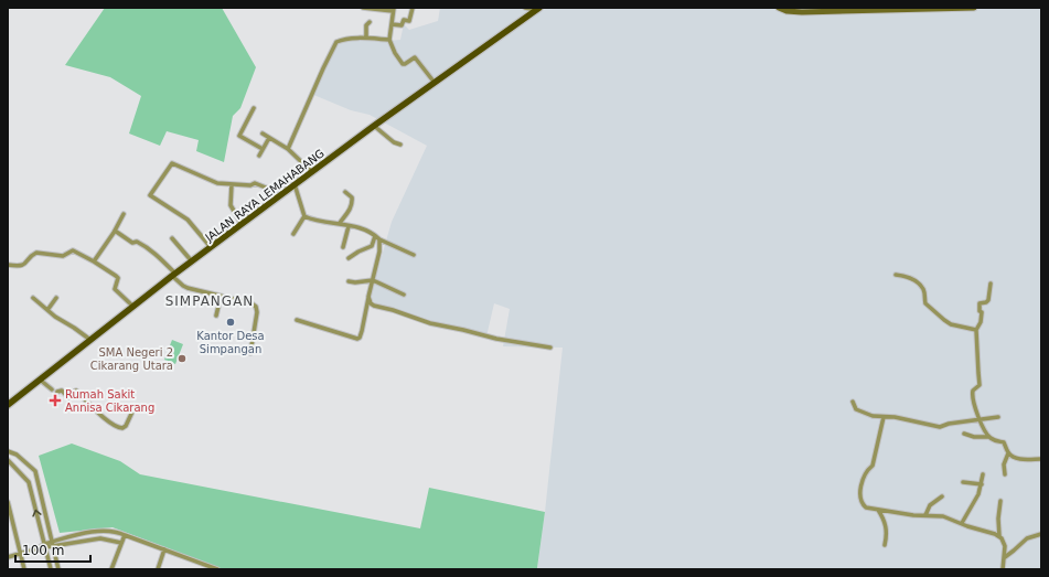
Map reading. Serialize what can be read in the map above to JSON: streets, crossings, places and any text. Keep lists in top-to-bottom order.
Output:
{
  "streets": {
    "main road": ["JALAN RAYA LEMAHABANG"]
  },
  "districts": ["SIMPANGAN"],
  "places": {
    "other": ["Kantor Desa Simpangan", "SMA Negeri 2 Cikarang Utara"],
    "health": ["Rumah Sakit Annisa Cikarang"]
  },
  "scale_bar": "100 m"
}
